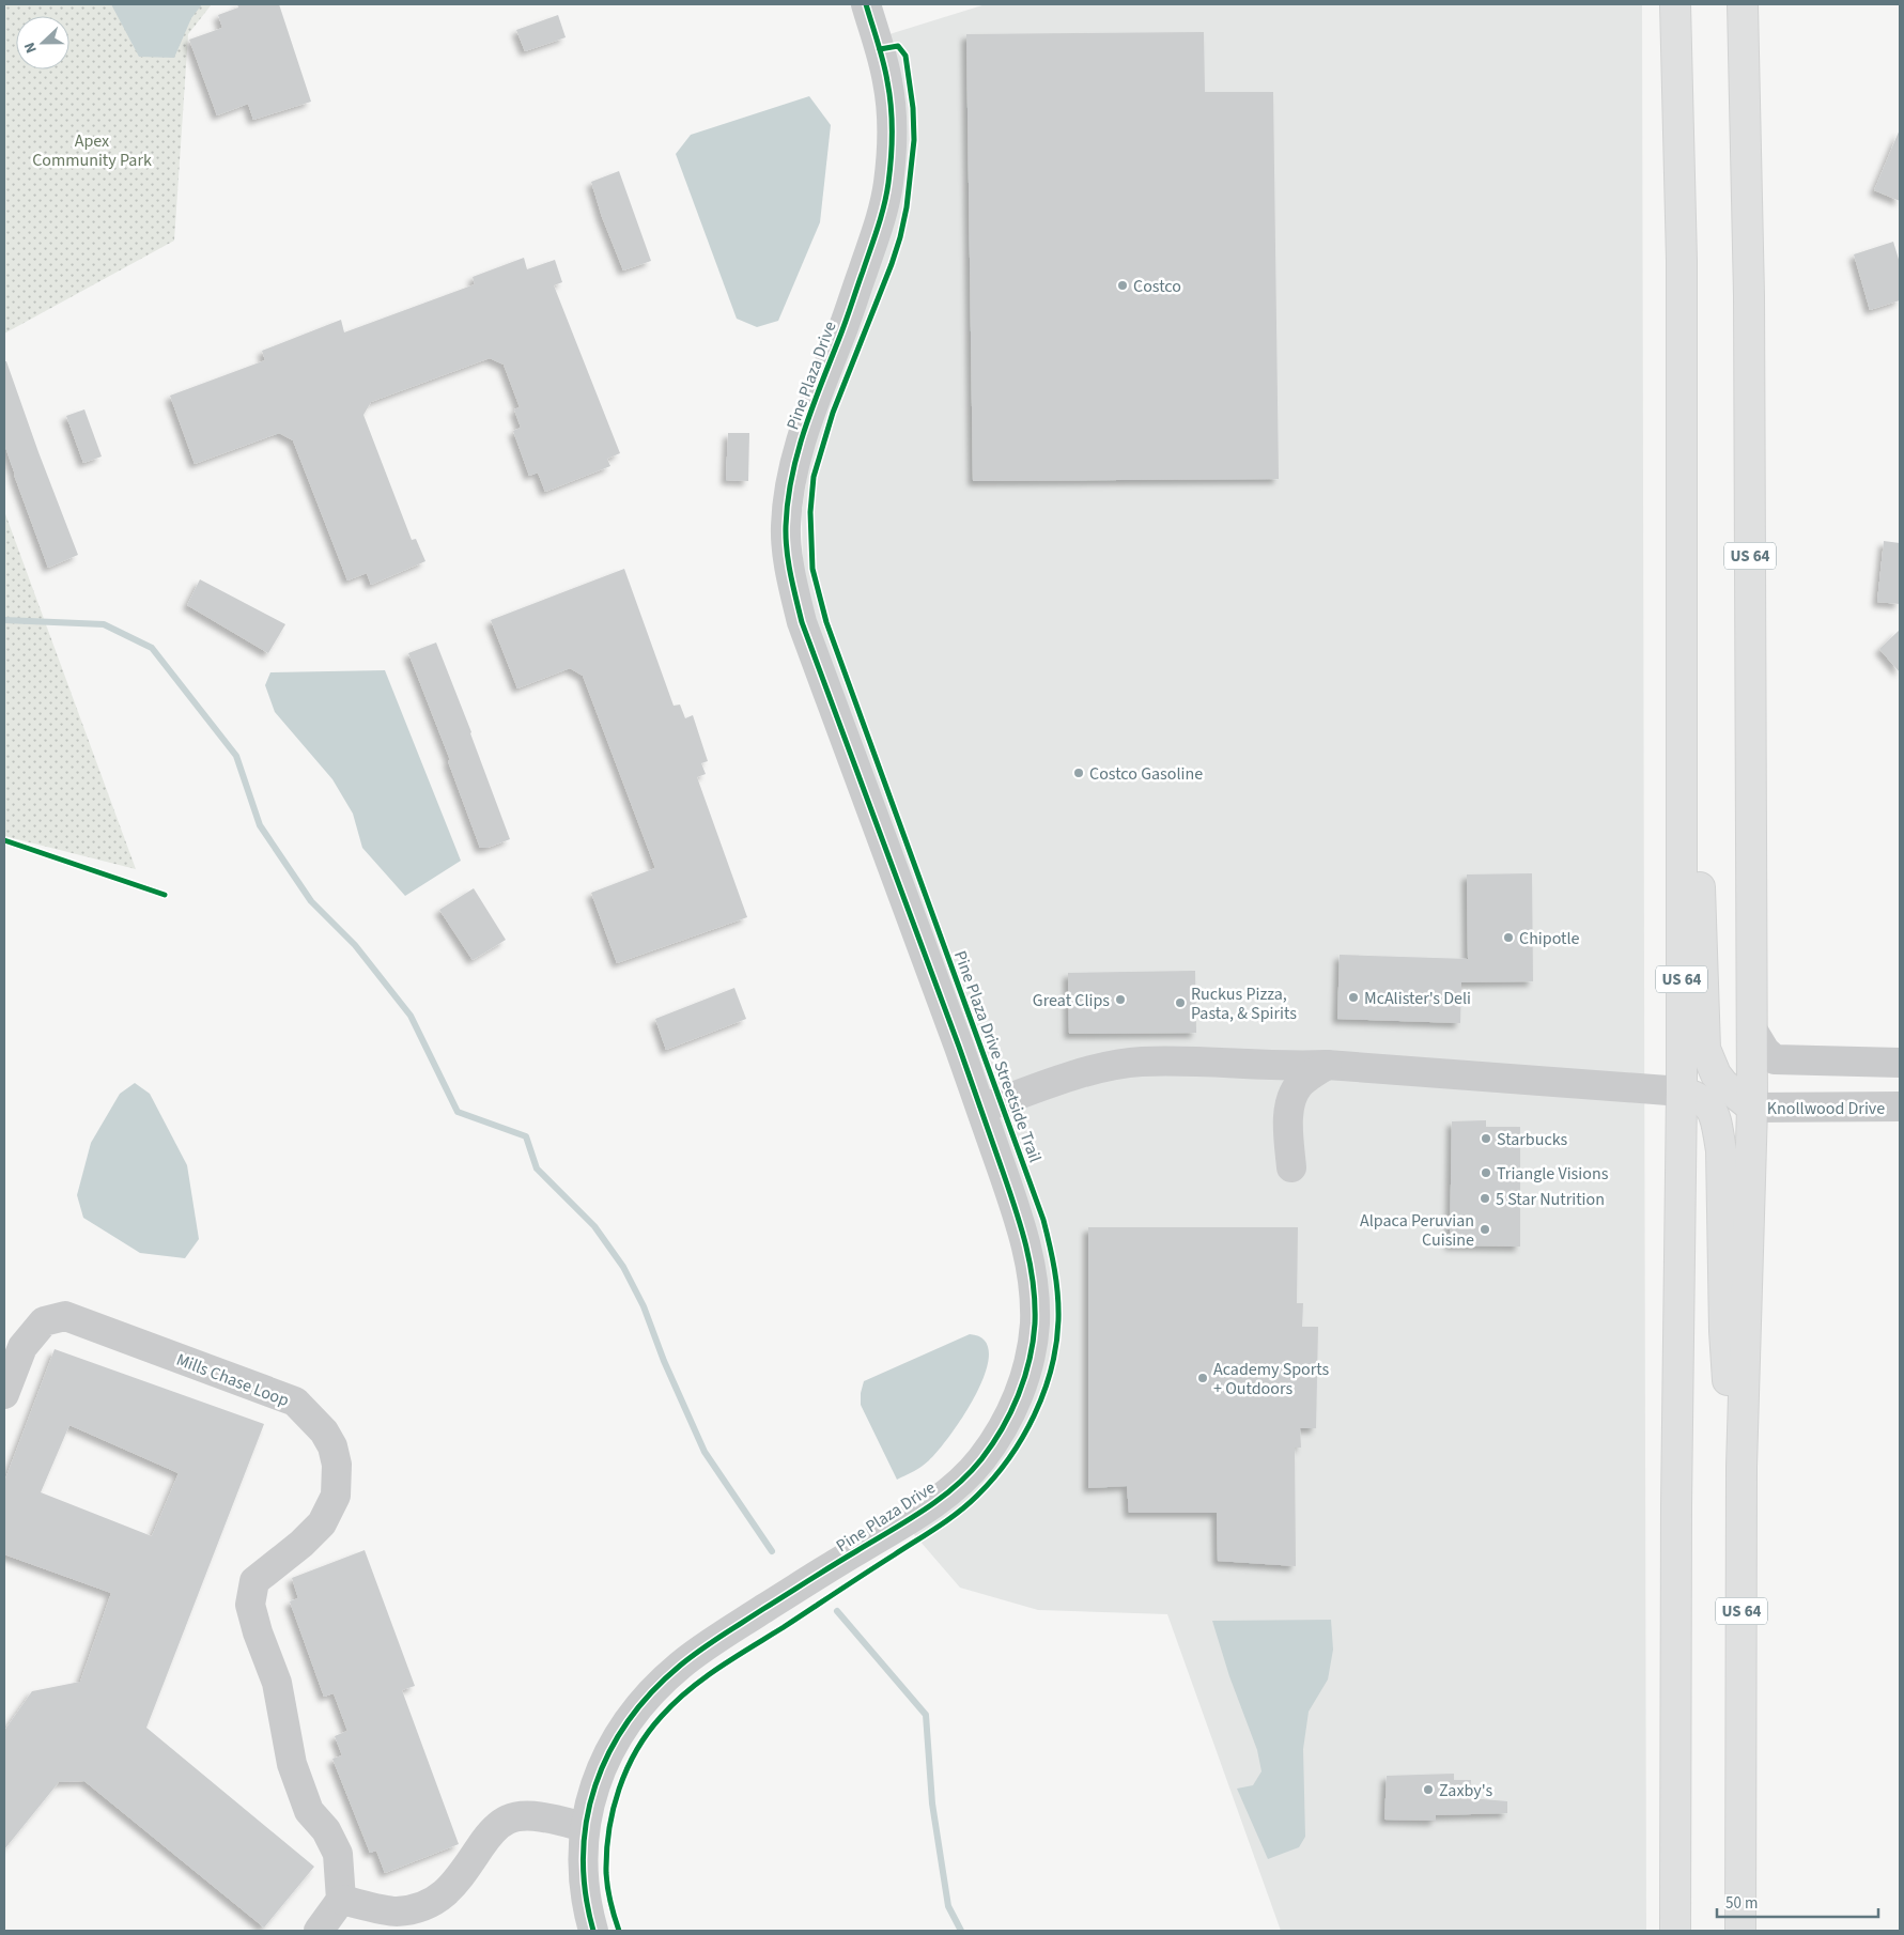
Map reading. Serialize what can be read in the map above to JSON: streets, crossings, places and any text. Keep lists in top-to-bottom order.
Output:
{
  "streets": {
    "highway": ["US 64"],
    "street": ["Pine Plaza Drive", "Knollwood Drive", "Mills Chase Loop"],
    "cycle path": ["Pine Plaza Drive Streetside Trail"]
  },
  "crossings": [
    ["US 64", "Knollwood Drive"]
  ],
  "parks": ["Apex Community Park"],
  "places": [
    "Costco",
    "Costco Gasoline",
    "Chipotle",
    "McAlister's Deli",
    "Great Clips",
    "Ruckus Pizza, Pasta, & Spirits",
    "Starbucks",
    "Triangle Visions",
    "5 Star Nutrition",
    "Alpaca Peruvian Cuisine",
    "Academy Sports + Outdoors",
    "Zaxby's"
  ],
  "scale_bar": "50 m",
  "north": "left"
}
